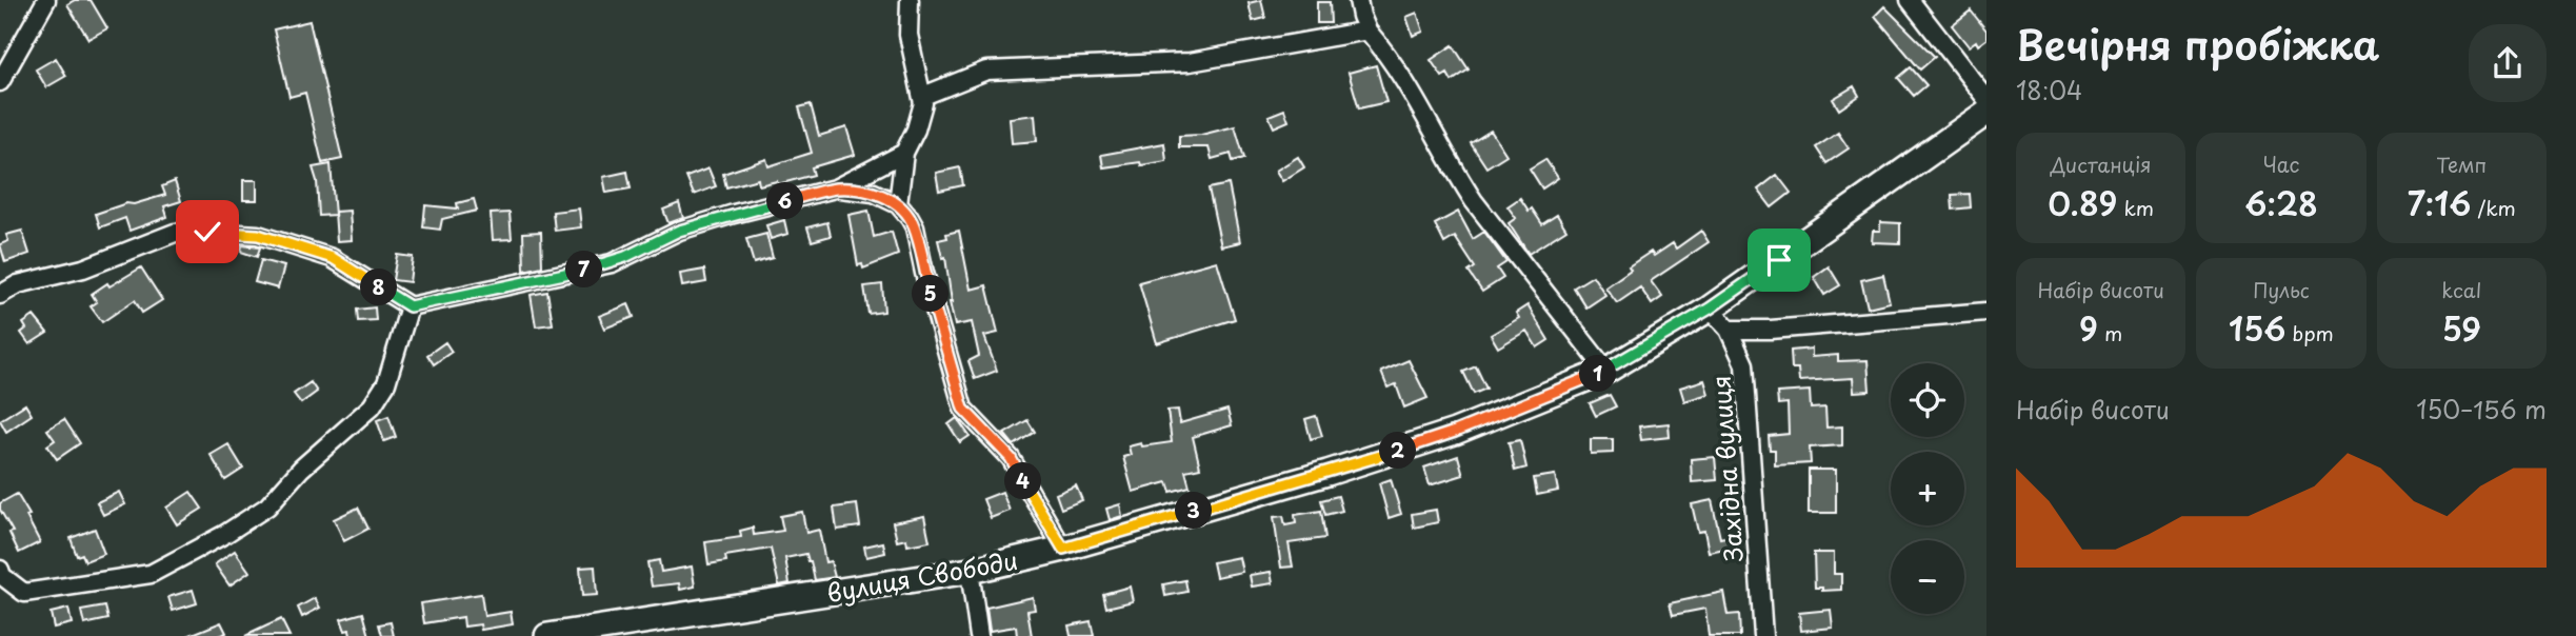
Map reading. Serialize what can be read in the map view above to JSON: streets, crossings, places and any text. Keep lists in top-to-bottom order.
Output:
{
  "streets": {
    "street": ["Західна вулиця", "вулиця Свободи"]
  },
  "crossings": [
    ["Західна вулиця", "вулиця Свободи"]
  ],
  "page": {
    "heading": ["Вечірня пробіжка", "18:04"],
    "stats": [
      ["Дистанція", "0.89 km"],
      ["Час", "6:28"],
      ["Темп", "7:16 /km"],
      ["Набір висоти", "9 m"],
      ["Пульс", "156 bpm"],
      ["kcal", "59"]
    ],
    "pins": [
      "6",
      "7",
      "8",
      "5",
      "1",
      "2",
      "4",
      "3"
    ],
    "map_buttons": ["+", "−"],
    "chart": ["Набір висоти", "150–156 m"]
  }
}
